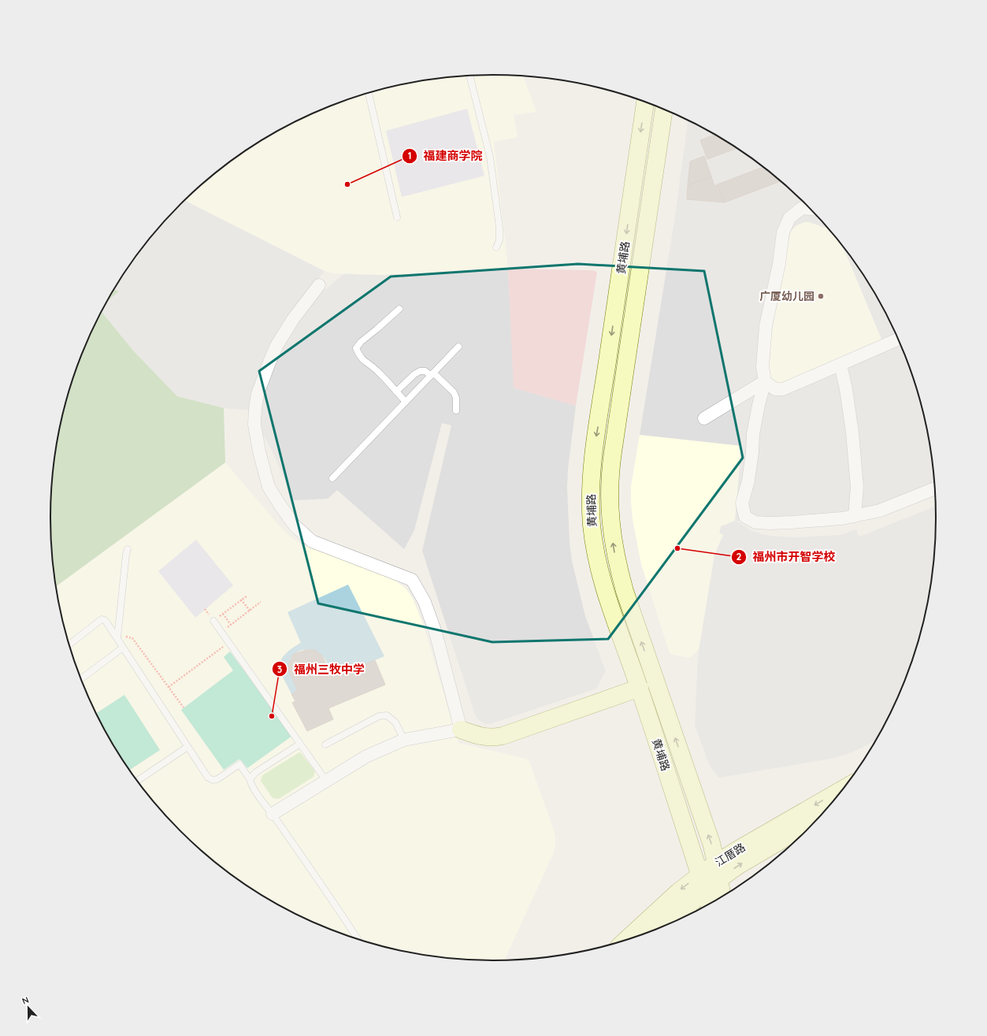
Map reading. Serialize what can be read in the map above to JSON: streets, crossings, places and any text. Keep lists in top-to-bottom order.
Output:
{
  "streets": {
    "main road": ["黄埔路", "江厝路"]
  },
  "crossings": [
    ["黄埔路", "江厝路"]
  ],
  "places": [
    "福建商学院",
    "广厦幼儿园",
    "福州市开智学校",
    "福州三牧中学"
  ],
  "north": "top"
}
